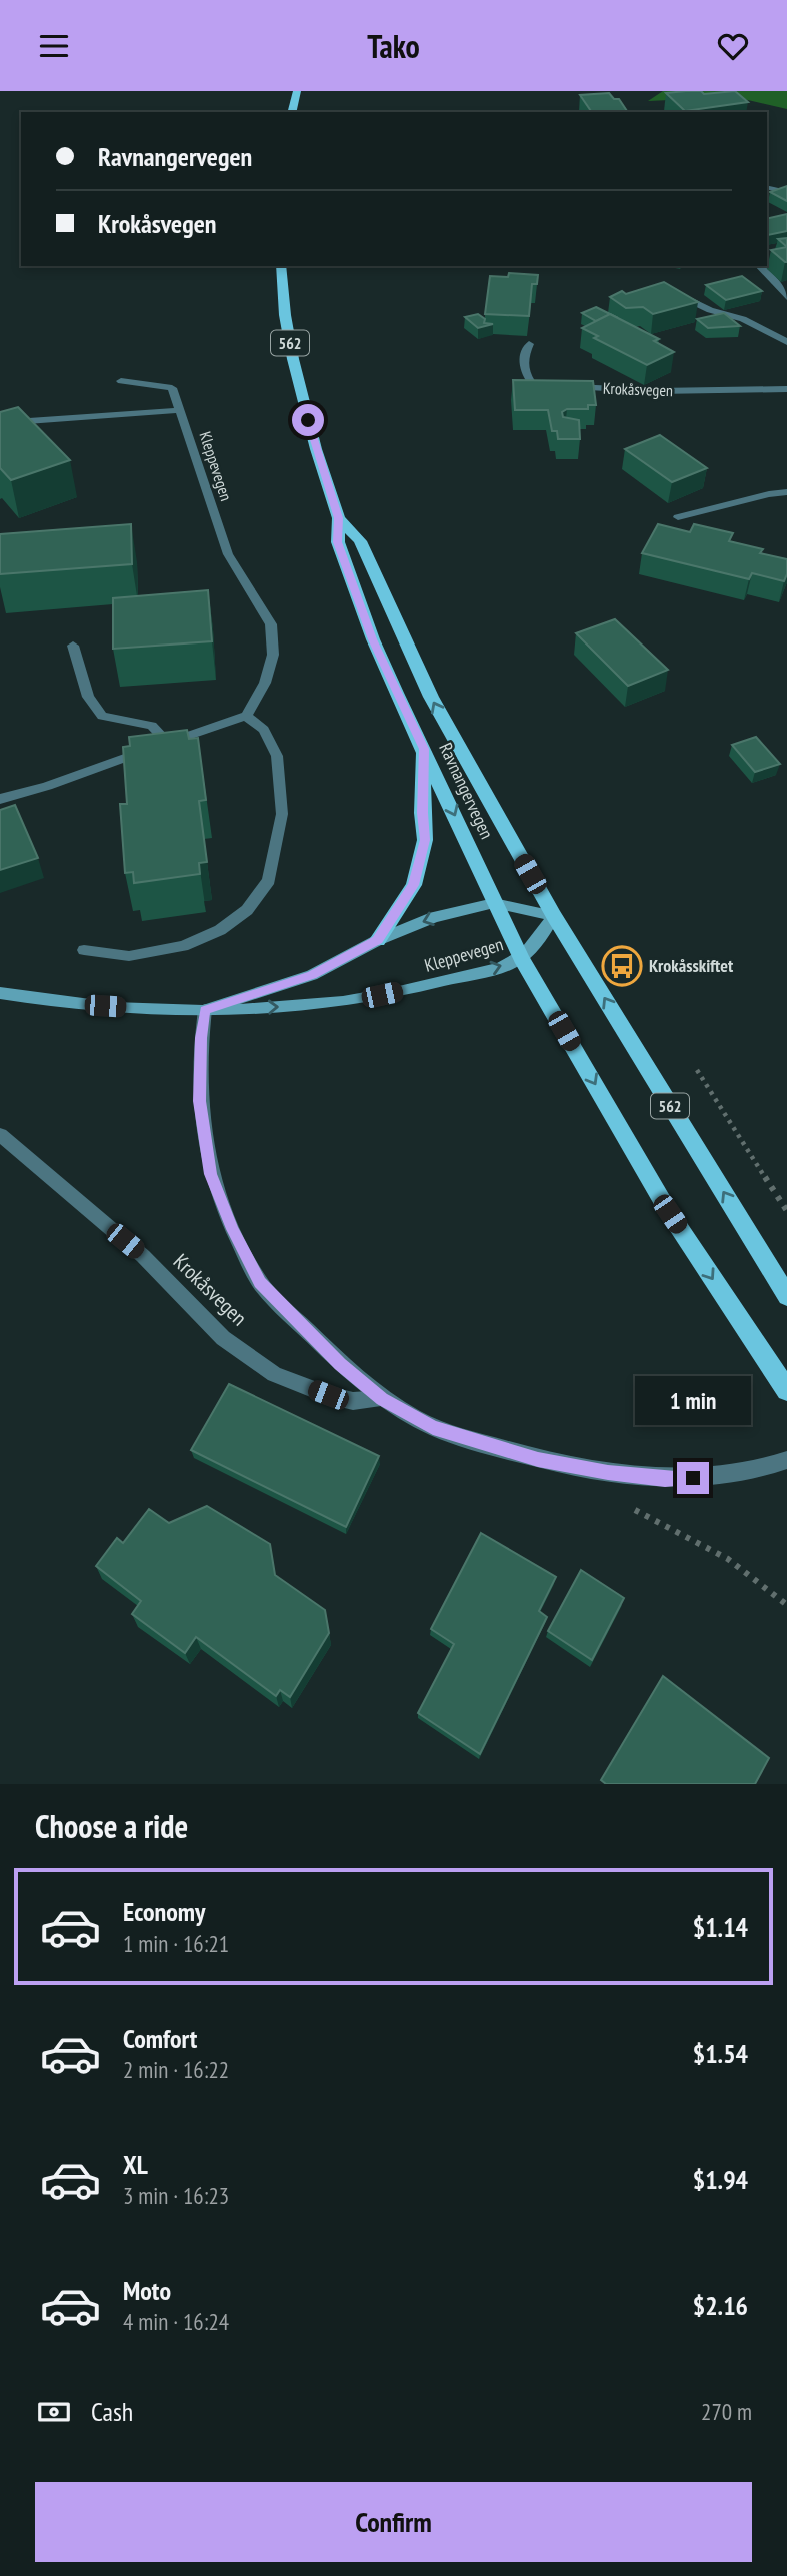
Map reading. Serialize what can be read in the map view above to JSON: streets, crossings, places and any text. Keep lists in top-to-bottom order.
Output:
{
  "streets": {
    "main road": ["562", "Kleppevegen", "Ravnangervegen"],
    "street": ["Krokåsvegen"]
  },
  "crossings": [
    ["Kleppevegen", "Ravnangervegen"]
  ],
  "places": {
    "bus stop": ["Krokåsskiftet"]
  },
  "page": {
    "header": "Tako",
    "banner": ["Ravnangervegen", "Krokåsvegen"],
    "bubble": "1 min",
    "heading": "Choose a ride",
    "list": [
      {
        "name": "Economy",
        "note": "1 min · 16:21",
        "value": "$1.14"
      },
      {
        "name": "Comfort",
        "note": "2 min · 16:22",
        "value": "$1.54"
      },
      {
        "name": "XL",
        "note": "3 min · 16:23",
        "value": "$1.94"
      },
      {
        "name": "Moto",
        "note": "4 min · 16:24",
        "value": "$2.16"
      }
    ],
    "pay": ["Cash", "270 m"],
    "buttons": "Confirm"
  }
}
